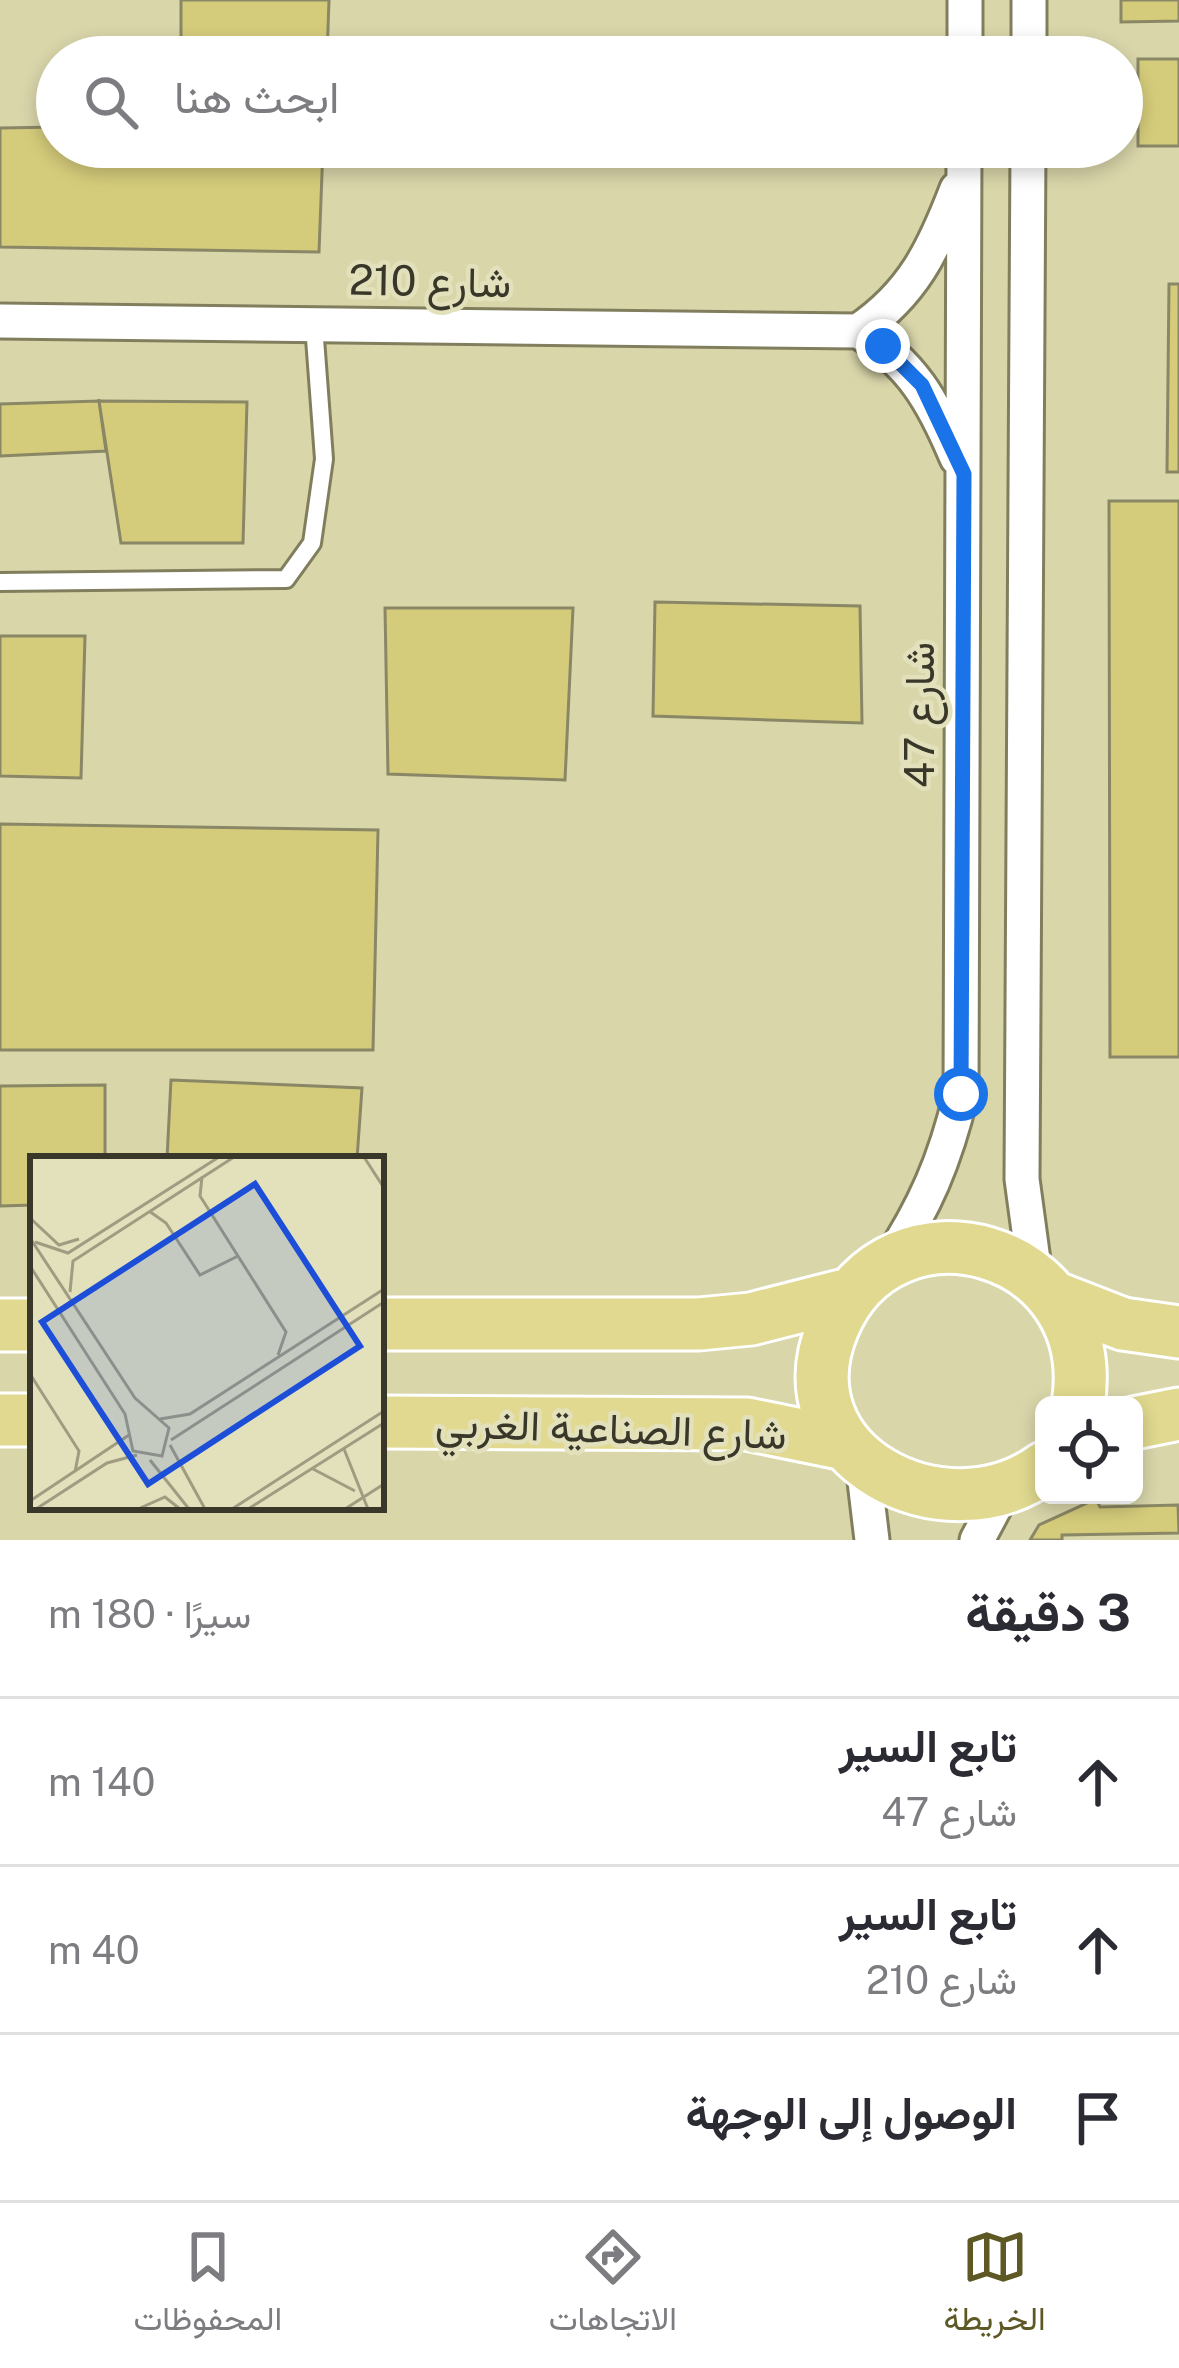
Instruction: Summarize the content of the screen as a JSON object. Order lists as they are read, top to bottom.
{
  "streets": {
    "main road": ["شارع الصناعية الغربي"],
    "street": ["شارع 210", "شارع 47"]
  },
  "page": {
    "search": "ابحث هنا",
    "heading": ["3 دقيقة", "سيرًا · 180 m"],
    "list": [
      ["تابع السير", "شارع 47", "140 m"],
      ["تابع السير", "شارع 210", "40 m"],
      "الوصول إلى الوجهة"
    ],
    "nav": ["الخريطة", "الاتجاهات", "المحفوظات"]
  }
}
